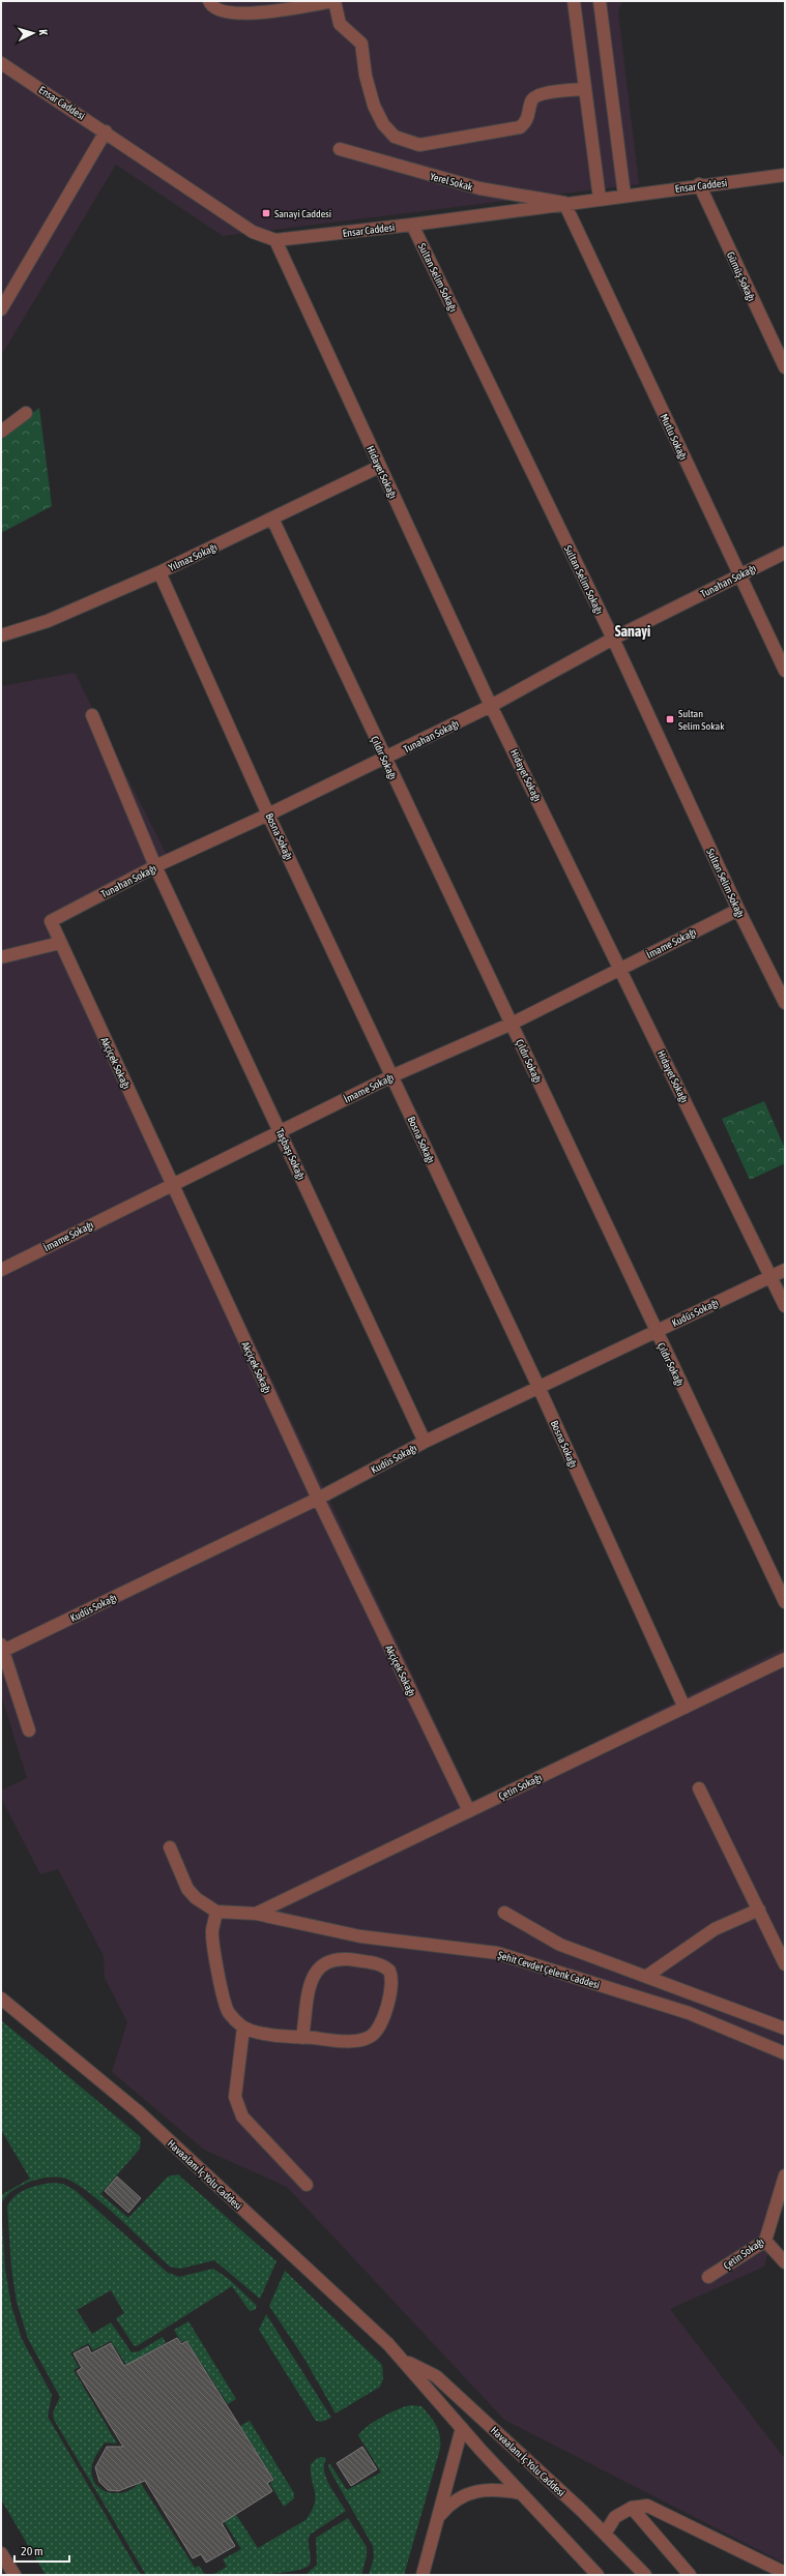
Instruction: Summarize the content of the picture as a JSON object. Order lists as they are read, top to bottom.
{
  "streets": {
    "street": [
      "Ensar Caddesi",
      "Yerel Sokak",
      "Gümüş Sokağı",
      "Sultan Selim Sokağı",
      "Mutlu Sokağı",
      "Hidayet Sokağı",
      "Yılmaz Sokağı",
      "Tunahan Sokağı",
      "Çıldır Sokağı",
      "Bosna Sokağı",
      "İmame Sokağı",
      "Akçiçek Sokağı",
      "Taşbaşı Sokağı",
      "Kudüs Sokağı",
      "Çetin Sokağı",
      "Şehit Cevdet Çelenk Caddesi",
      "Havaalanı İç Yolu Caddesi"
    ]
  },
  "crossings": [
    ["Ensar Caddesi", "Yerel Sokak"],
    ["Ensar Caddesi", "Gümüş Sokağı"],
    ["Ensar Caddesi", "Sultan Selim Sokağı"],
    ["Ensar Caddesi", "Mutlu Sokağı"],
    ["Ensar Caddesi", "Hidayet Sokağı"],
    ["Yerel Sokak", "Mutlu Sokağı"],
    ["Sultan Selim Sokağı", "Tunahan Sokağı"],
    ["Sultan Selim Sokağı", "İmame Sokağı"],
    ["Mutlu Sokağı", "Tunahan Sokağı"],
    ["Hidayet Sokağı", "Yılmaz Sokağı"],
    ["Hidayet Sokağı", "Tunahan Sokağı"],
    ["Hidayet Sokağı", "İmame Sokağı"],
    ["Hidayet Sokağı", "Kudüs Sokağı"],
    ["Yılmaz Sokağı", "Çıldır Sokağı"],
    ["Yılmaz Sokağı", "Bosna Sokağı"],
    ["Tunahan Sokağı", "Çıldır Sokağı"],
    ["Tunahan Sokağı", "Bosna Sokağı"],
    ["Tunahan Sokağı", "Akçiçek Sokağı"],
    ["Tunahan Sokağı", "Taşbaşı Sokağı"],
    ["Çıldır Sokağı", "İmame Sokağı"],
    ["Çıldır Sokağı", "Kudüs Sokağı"],
    ["Bosna Sokağı", "İmame Sokağı"],
    ["Bosna Sokağı", "Kudüs Sokağı"],
    ["Bosna Sokağı", "Çetin Sokağı"],
    ["İmame Sokağı", "Akçiçek Sokağı"],
    ["İmame Sokağı", "Taşbaşı Sokağı"],
    ["Akçiçek Sokağı", "Kudüs Sokağı"],
    ["Akçiçek Sokağı", "Çetin Sokağı"],
    ["Taşbaşı Sokağı", "Kudüs Sokağı"],
    ["Çetin Sokağı", "Şehit Cevdet Çelenk Caddesi"]
  ],
  "districts": ["Sanayi"],
  "places": {
    "transit": ["Sanayi Caddesi", "Sultan Selim Sokak"]
  },
  "scale_bar": "20 m",
  "north": "right"
}
